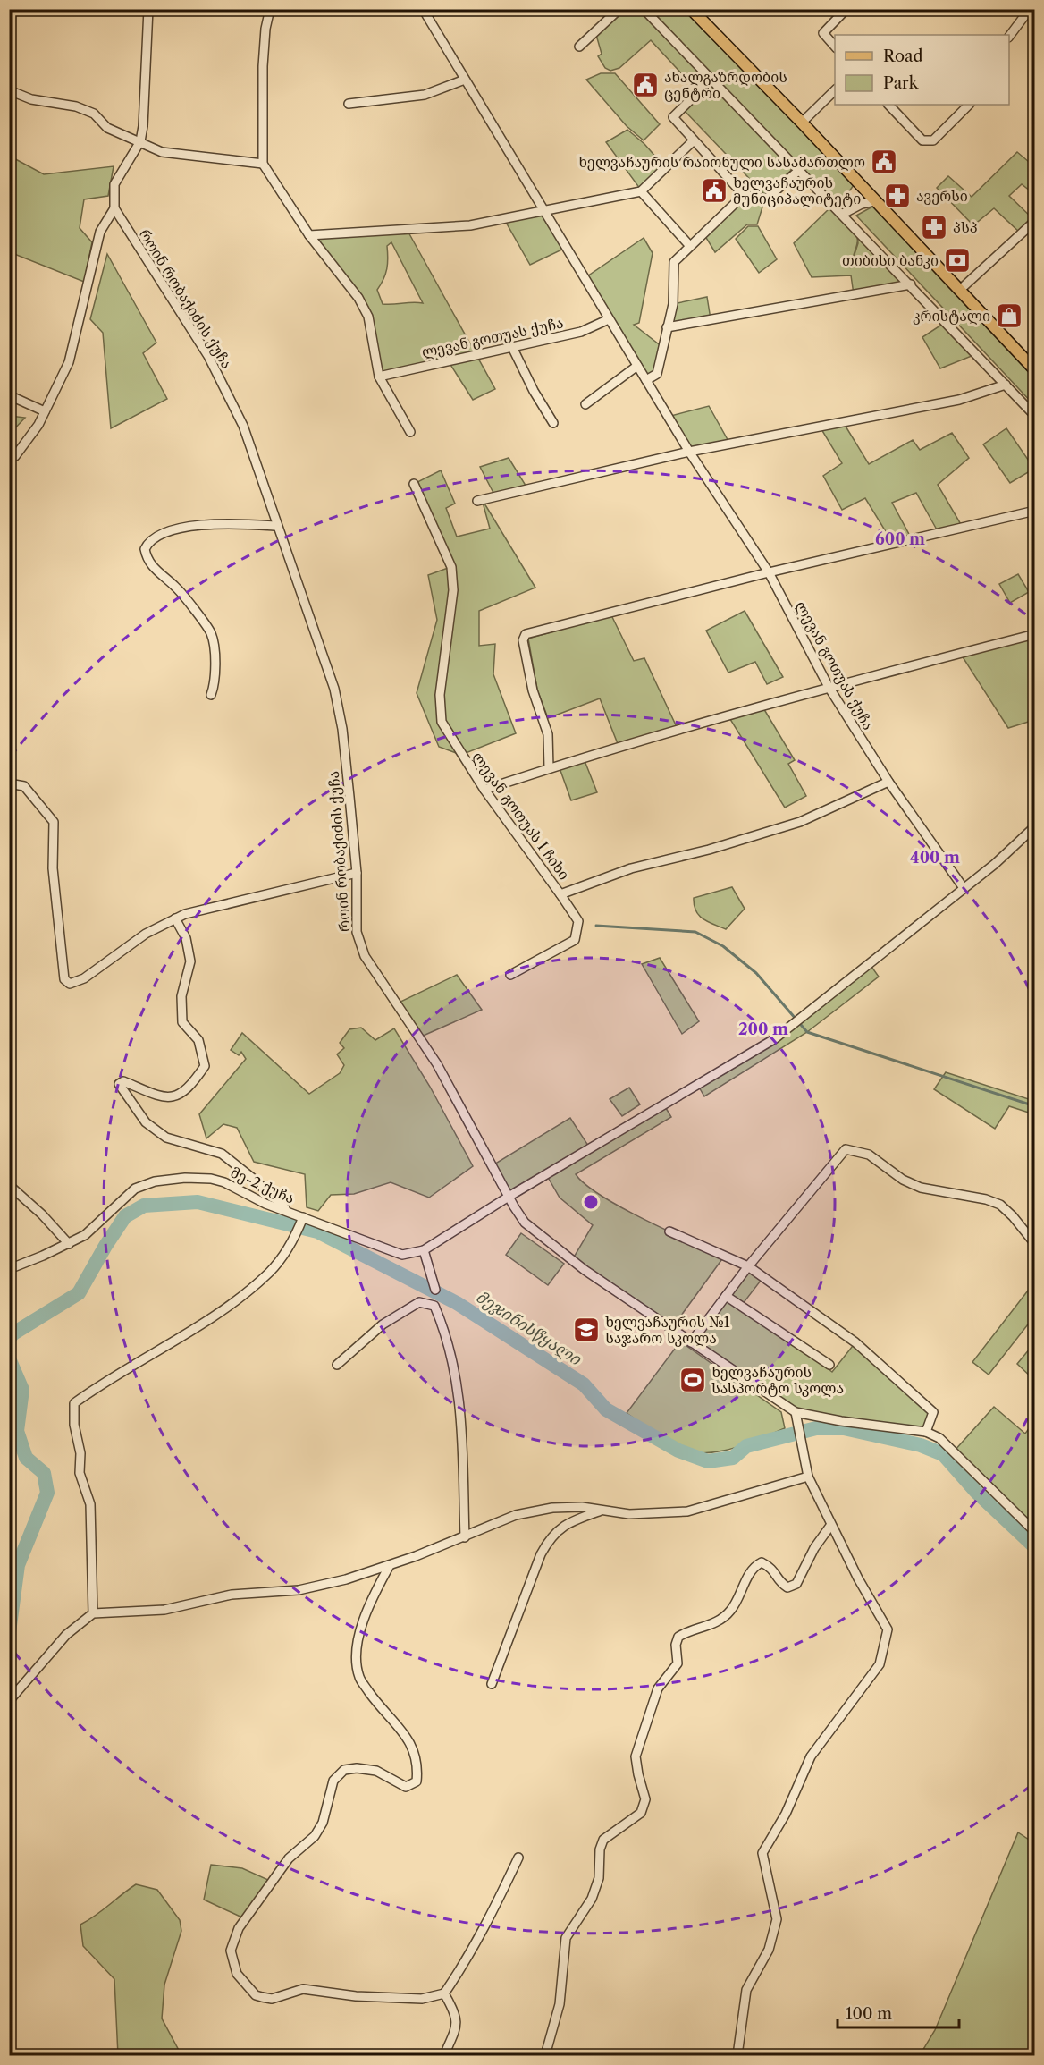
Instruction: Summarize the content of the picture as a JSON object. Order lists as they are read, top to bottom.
{
  "streets": {
    "street": [
      "როინ რობაქიძის ქუჩა",
      "ლევან გოთუას ქუჩა",
      "ლევან გოთუას I ჩიხი",
      "მე-2 ქუჩა"
    ]
  },
  "crossings": [
    ["როინ რობაქიძის ქუჩა", "მე-2 ქუჩა"],
    ["ლევან გოთუას ქუჩა", "ლევან გოთუას I ჩიხი"],
    ["ლევან გოთუას ქუჩა", "მე-2 ქუჩა"]
  ],
  "water": ["მეჯინისწყალი"],
  "places": {
    "public building": ["ახალგაზრდობის ცენტრი", "ხელვაჩაურის რაიონული სასამართლო", "ხელვაჩაურის მუნიციპალიტეტი"],
    "pharmacy": ["ავერსი", "პსპ"],
    "bank": ["თიბისი ბანკი"],
    "shop": ["კრისტალი"],
    "school or university": ["ხელვაჩაურის №1 საჯარო სკოლა"],
    "sports": ["ხელვაჩაურის სასპორტო სკოლა"]
  },
  "legend": ["Road", "Park"],
  "scale_bar": "100 m",
  "rings": ["600 m", "400 m", "200 m"]
}
